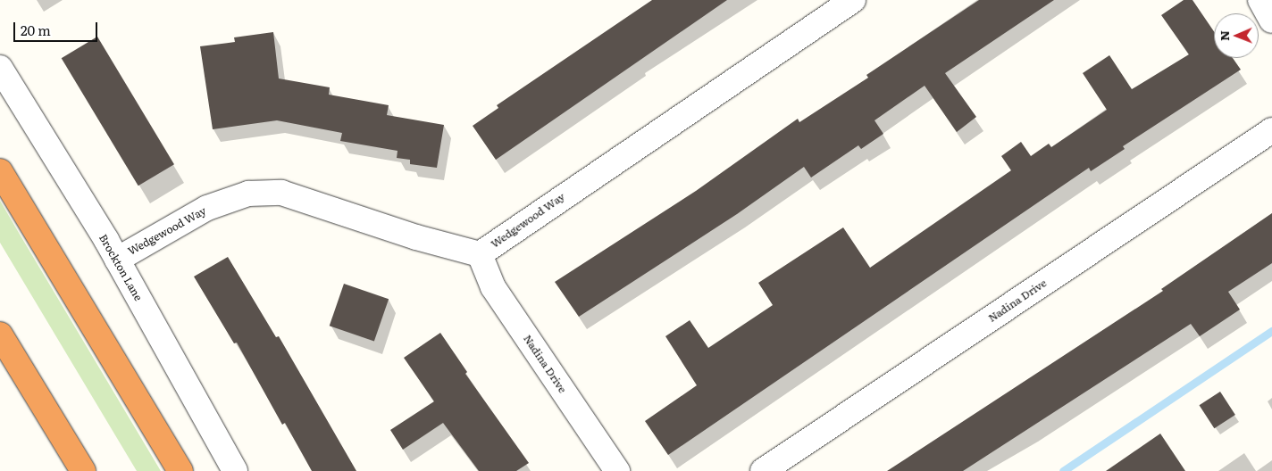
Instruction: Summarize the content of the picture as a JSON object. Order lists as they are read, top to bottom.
{
  "streets": {
    "street": ["Wedgewood Way", "Brockton Lane", "Nadina Drive"]
  },
  "crossings": [
    ["Wedgewood Way", "Brockton Lane"],
    ["Wedgewood Way", "Nadina Drive"]
  ],
  "scale_bar": "20 m",
  "north": "left"
}
